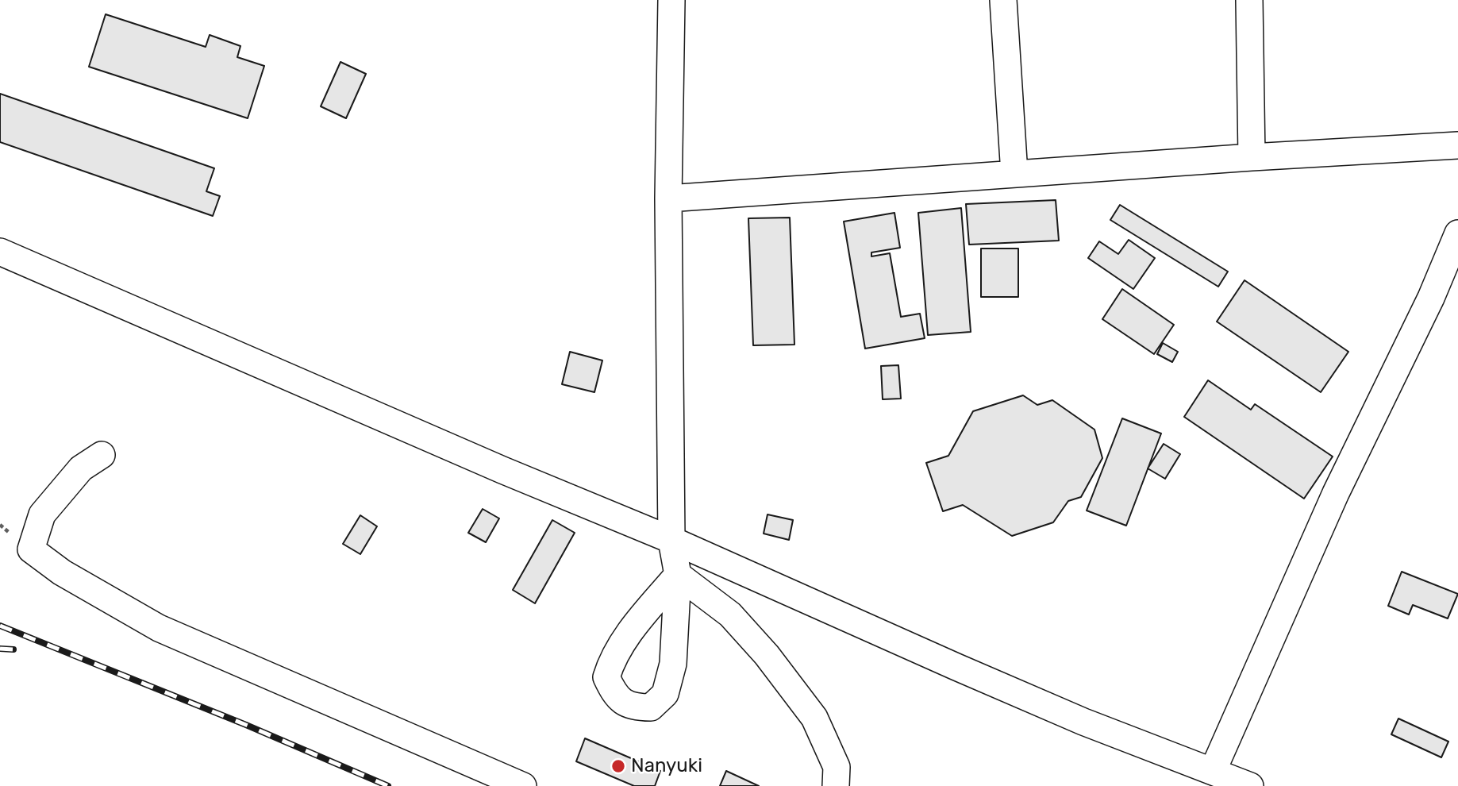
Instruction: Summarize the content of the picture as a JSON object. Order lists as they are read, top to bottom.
{
  "places": ["Nanyuki"]
}
